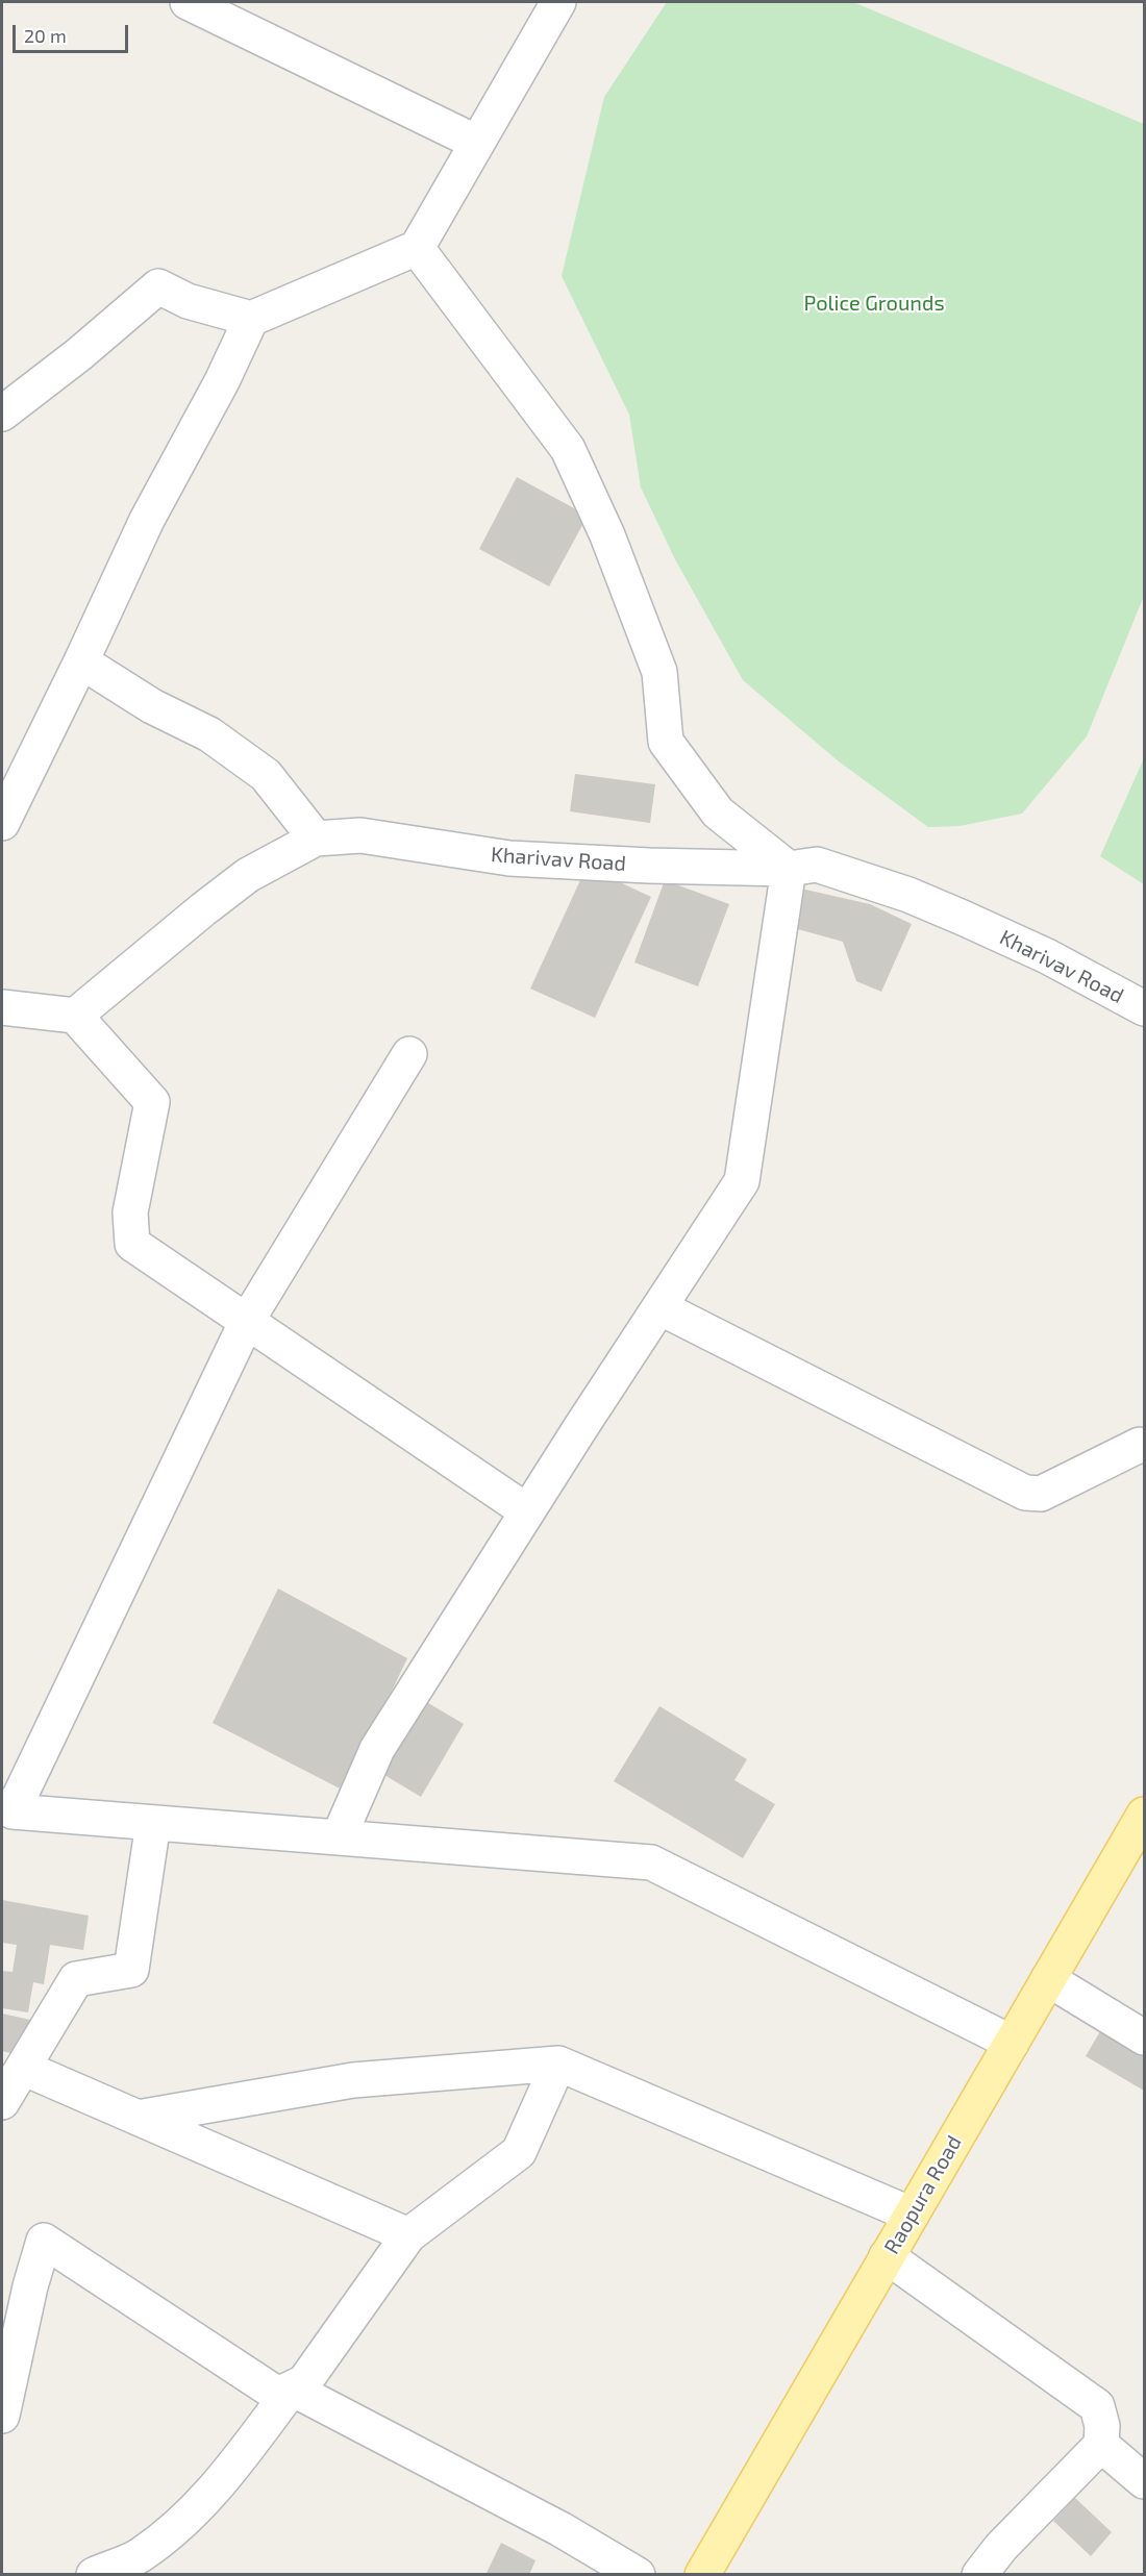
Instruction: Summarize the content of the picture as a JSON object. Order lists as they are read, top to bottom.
{
  "streets": {
    "main road": ["Raopura Road"],
    "street": ["Kharivav Road"]
  },
  "parks": ["Police Grounds"],
  "scale_bar": "20 m"
}
